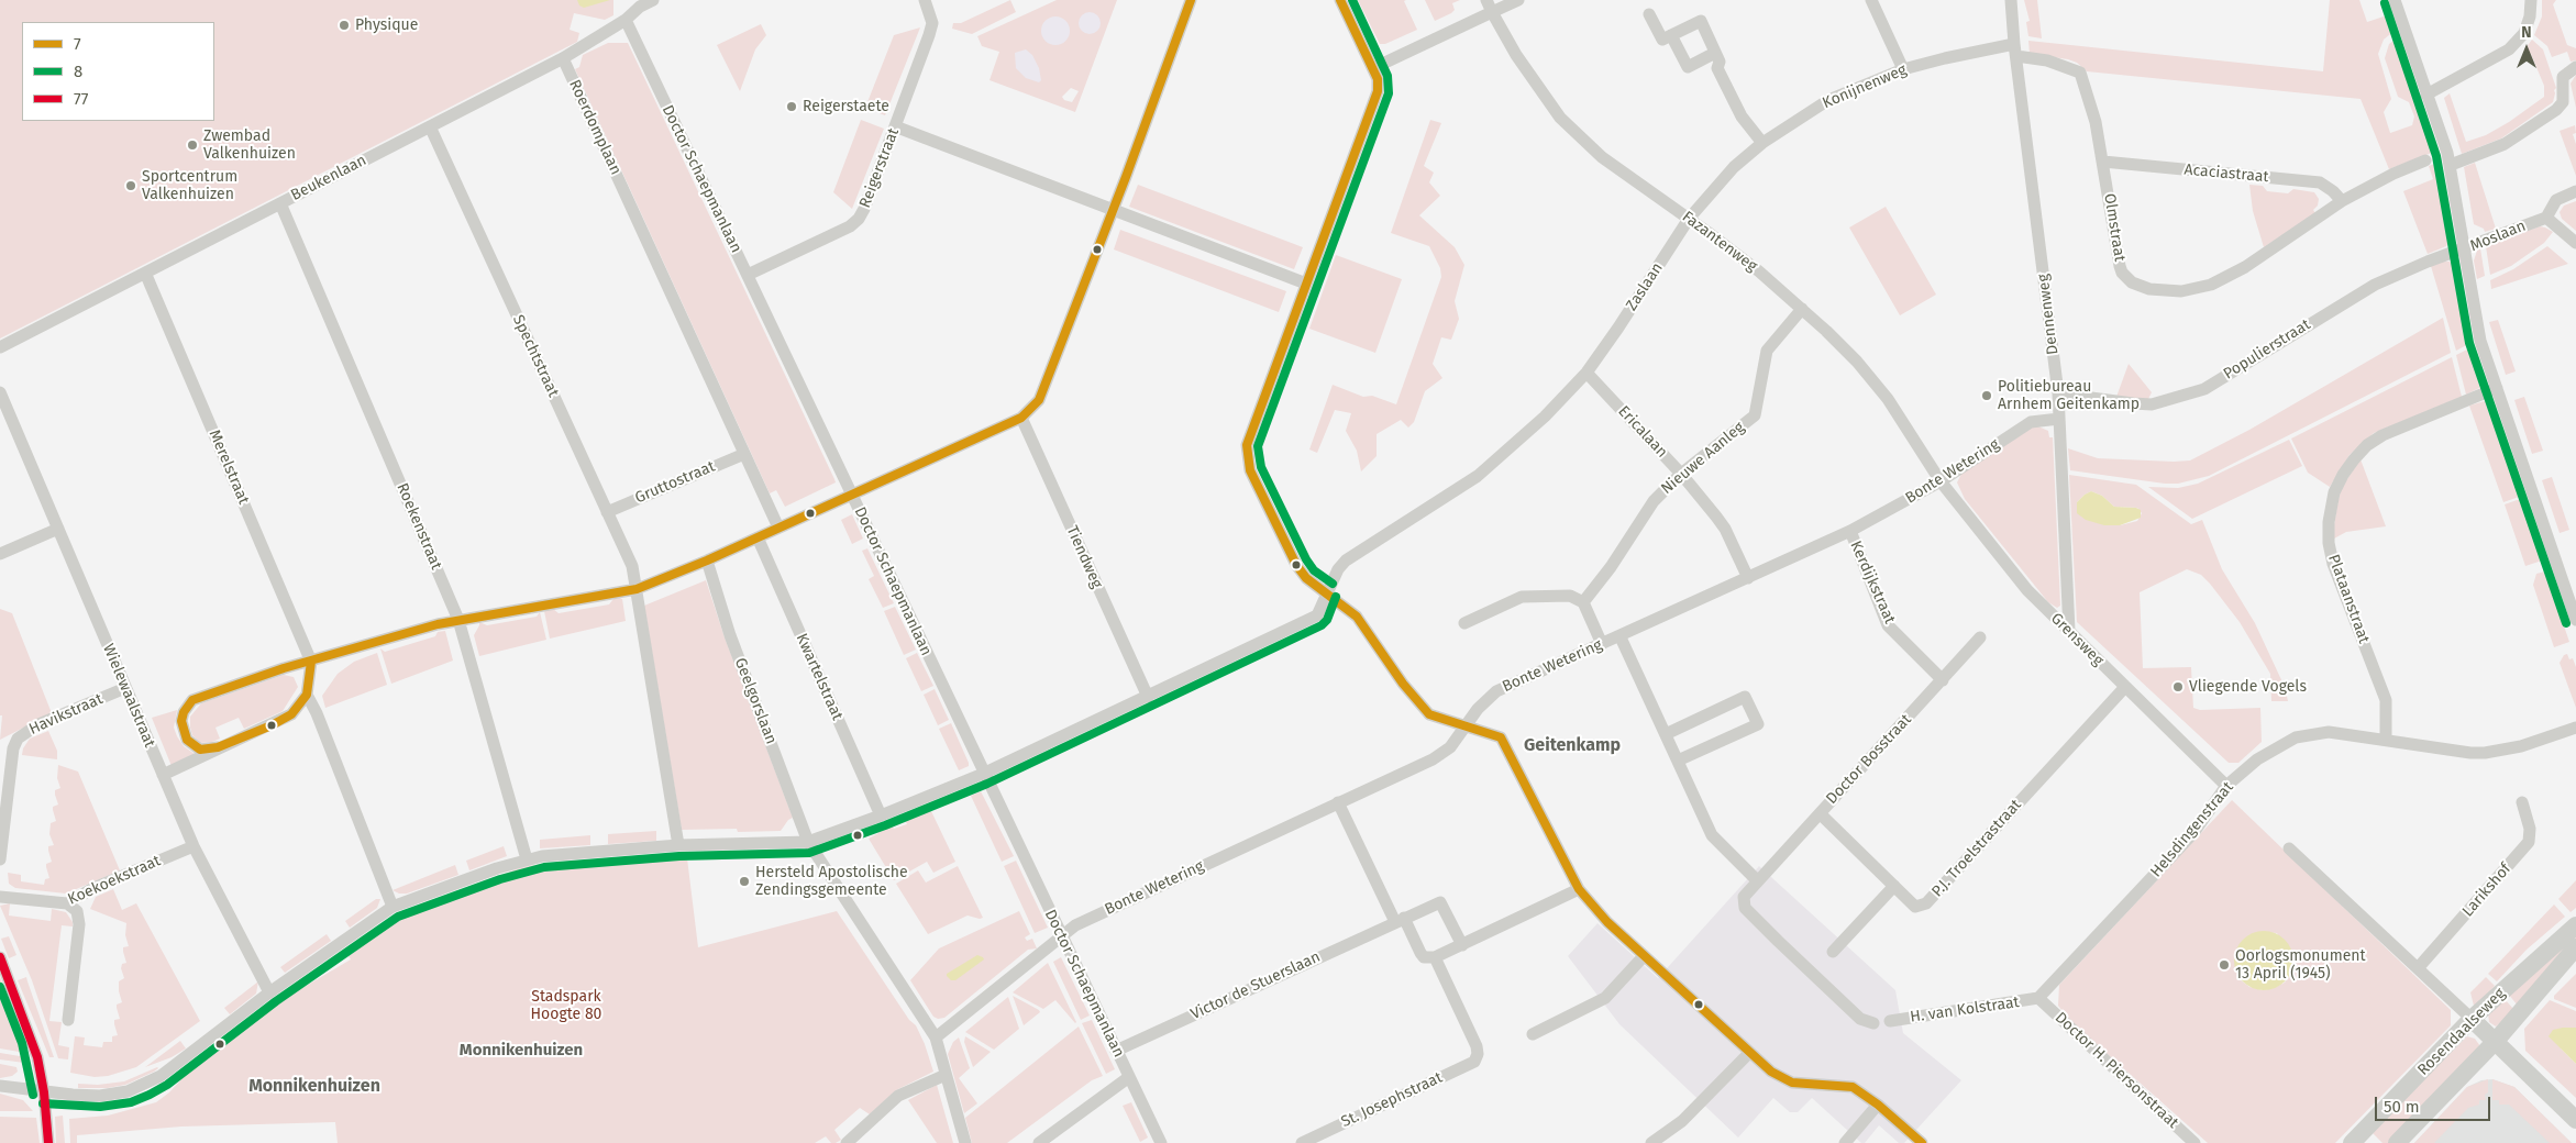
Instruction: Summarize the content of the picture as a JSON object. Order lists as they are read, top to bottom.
{
  "streets": {
    "street": [
      "Konijnenweg",
      "Roerdomplaan",
      "Reigerstraat",
      "Acaciastraat",
      "Beukenlaan",
      "Doctor Schaepmanlaan",
      "Olmstraat",
      "Moslaan",
      "Fazantenweg",
      "Zaslaan",
      "Dennenweg",
      "Populierstraat",
      "Spechtstraat",
      "Ericalaan",
      "Nieuwe Aanleg",
      "Merelstraat",
      "Bonte Wetering",
      "Gruttostraat",
      "Roekenstraat",
      "Tiendweg",
      "Kerdijkstraat",
      "Plataanstraat",
      "Grensweg",
      "Kwartelstraat",
      "Wielewaalstraat",
      "Geelgorslaan",
      "Havikstraat",
      "Doctor Bosstraat",
      "Helsdingenstraat",
      "P.J. Troelstrastraat",
      "Koekoekstraat",
      "Larikshof",
      "Victor de Stuerslaan",
      "H. van Kolstraat",
      "Rosendaalseweg",
      "Doctor H. Piersonstraat",
      "St. Josephstraat"
    ]
  },
  "crossings": [
    ["Konijnenweg", "Olmstraat"],
    ["Konijnenweg", "Fazantenweg"],
    ["Konijnenweg", "Zaslaan"],
    ["Konijnenweg", "Dennenweg"],
    ["Roerdomplaan", "Beukenlaan"],
    ["Roerdomplaan", "Gruttostraat"],
    ["Reigerstraat", "Doctor Schaepmanlaan"],
    ["Acaciastraat", "Olmstraat"],
    ["Beukenlaan", "Doctor Schaepmanlaan"],
    ["Beukenlaan", "Spechtstraat"],
    ["Beukenlaan", "Merelstraat"],
    ["Beukenlaan", "Roekenstraat"],
    ["Doctor Schaepmanlaan", "Zaslaan"],
    ["Doctor Schaepmanlaan", "Bonte Wetering"],
    ["Doctor Schaepmanlaan", "Victor de Stuerslaan"],
    ["Olmstraat", "Dennenweg"],
    ["Moslaan", "Populierstraat"],
    ["Moslaan", "Plataanstraat"],
    ["Fazantenweg", "Zaslaan"],
    ["Fazantenweg", "Nieuwe Aanleg"],
    ["Fazantenweg", "Bonte Wetering"],
    ["Fazantenweg", "Grensweg"],
    ["Zaslaan", "Ericalaan"],
    ["Zaslaan", "Roekenstraat"],
    ["Zaslaan", "Tiendweg"],
    ["Zaslaan", "Kwartelstraat"],
    ["Zaslaan", "Wielewaalstraat"],
    ["Zaslaan", "Geelgorslaan"],
    ["Dennenweg", "Populierstraat"],
    ["Dennenweg", "Bonte Wetering"],
    ["Dennenweg", "Grensweg"],
    ["Spechtstraat", "Gruttostraat"],
    ["Ericalaan", "Nieuwe Aanleg"],
    ["Ericalaan", "Bonte Wetering"],
    ["Bonte Wetering", "Kerdijkstraat"],
    ["Bonte Wetering", "Grensweg"],
    ["Bonte Wetering", "Geelgorslaan"],
    ["Kerdijkstraat", "Doctor Bosstraat"],
    ["Plataanstraat", "Helsdingenstraat"],
    ["Grensweg", "Helsdingenstraat"],
    ["Grensweg", "P.J. Troelstrastraat"],
    ["Wielewaalstraat", "Havikstraat"],
    ["Wielewaalstraat", "Koekoekstraat"],
    ["Doctor Bosstraat", "P.J. Troelstrastraat"],
    ["Helsdingenstraat", "H. van Kolstraat"],
    ["Helsdingenstraat", "Doctor H. Piersonstraat"],
    ["H. van Kolstraat", "Doctor H. Piersonstraat"]
  ],
  "districts": ["Geitenkamp", "Monnikenhuizen", "Monnikenhuizen"],
  "parks": ["Stadspark Hoogte 80"],
  "places": [
    "Physique",
    "Reigerstaete",
    "Zwembad Valkenhuizen",
    "Sportcentrum Valkenhuizen",
    "Politiebureau Arnhem Geitenkamp",
    "Vliegende Vogels",
    "Hersteld Apostolische Zendingsgemeente",
    "Oorlogsmonument 13 April (1945)"
  ],
  "lines": ["transit line 7", "transit line 8", "transit line 77"],
  "legend": ["7", "8", "77"],
  "scale_bar": "50 m",
  "north": "top"
}
